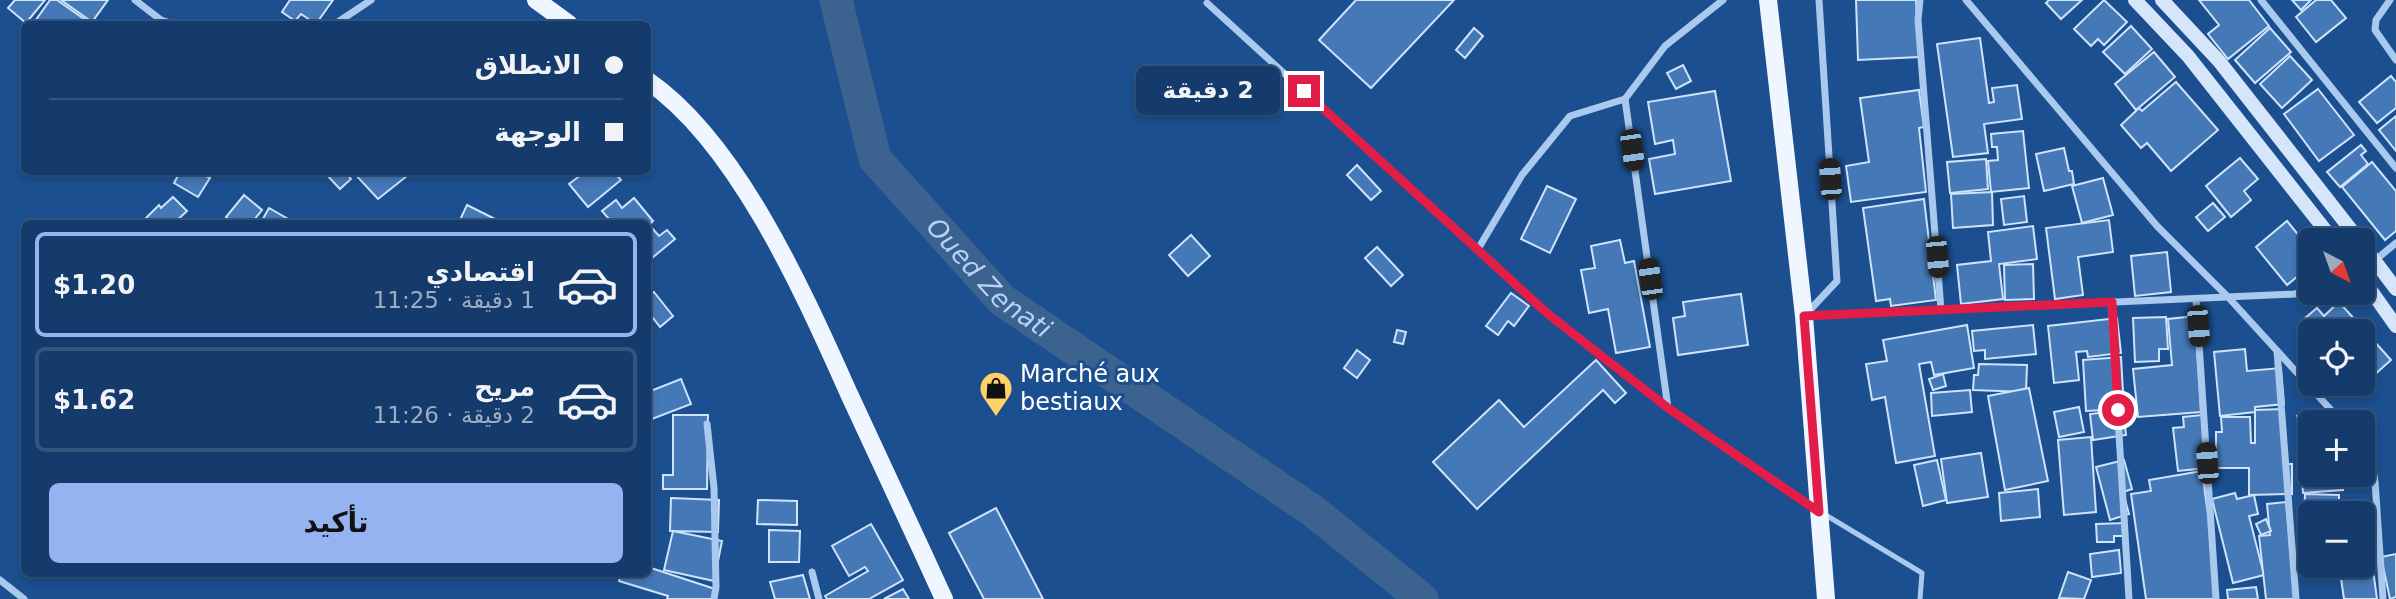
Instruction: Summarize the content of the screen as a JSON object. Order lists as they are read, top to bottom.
{
  "water": ["Oued Zenati"],
  "places": {
    "shop": ["Marché aux bestiaux"]
  },
  "north": "bottom right",
  "page": {
    "banner": ["الانطلاق", "الوجهة"],
    "bubble": "2 دقيقة",
    "map_buttons": ["+", "−"],
    "list": [
      {
        "name": "اقتصادي",
        "note": "1 دقيقة · 11:25",
        "value": "$1.20"
      },
      {
        "name": "مريح",
        "note": "2 دقيقة · 11:26",
        "value": "$1.62"
      }
    ],
    "buttons": "تأكيد"
  }
}
